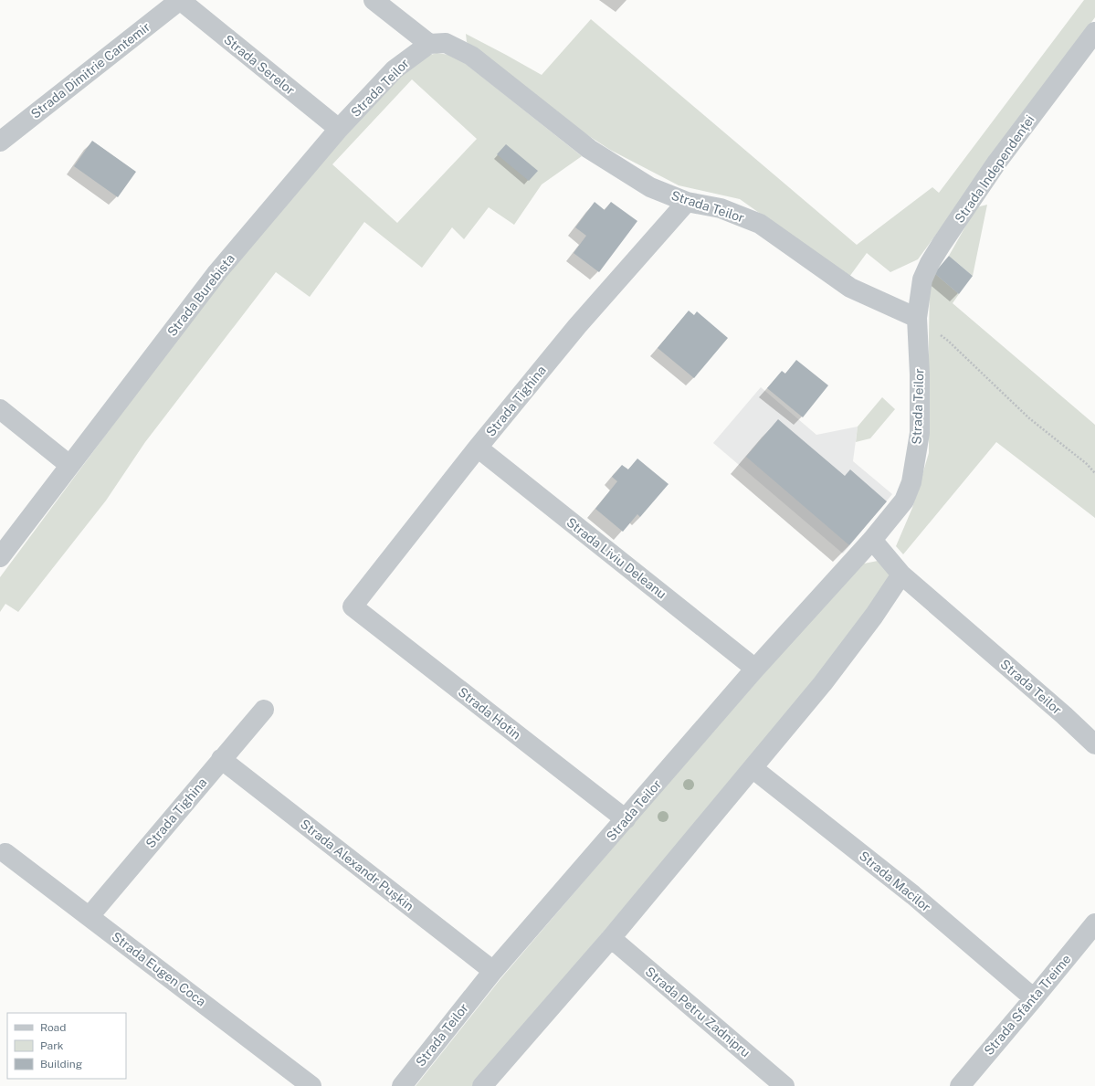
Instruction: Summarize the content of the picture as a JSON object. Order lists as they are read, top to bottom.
{
  "streets": {
    "street": [
      "Strada Serelor",
      "Strada Dimitrie Cantemir",
      "Strada Teilor",
      "Strada Independenței",
      "Strada Burebista",
      "Strada Tighina",
      "Strada Liviu Deleanu",
      "Strada Hotin",
      "Strada Alexandr Pușkin",
      "Strada Macilor",
      "Strada Eugen Coca",
      "Strada Sfânta Treime",
      "Strada Petru Zadnipru"
    ]
  },
  "crossings": [
    ["Strada Serelor", "Strada Dimitrie Cantemir"],
    ["Strada Serelor", "Strada Teilor"],
    ["Strada Serelor", "Strada Burebista"],
    ["Strada Teilor", "Strada Independenței"],
    ["Strada Teilor", "Strada Burebista"],
    ["Strada Teilor", "Strada Tighina"],
    ["Strada Teilor", "Strada Liviu Deleanu"],
    ["Strada Teilor", "Strada Hotin"],
    ["Strada Teilor", "Strada Alexandr Pușkin"],
    ["Strada Tighina", "Strada Liviu Deleanu"],
    ["Strada Tighina", "Strada Hotin"],
    ["Strada Tighina", "Strada Alexandr Pușkin"],
    ["Strada Tighina", "Strada Eugen Coca"],
    ["Strada Macilor", "Strada Sfânta Treime"]
  ],
  "legend": ["Road", "Park", "Building"]
}
